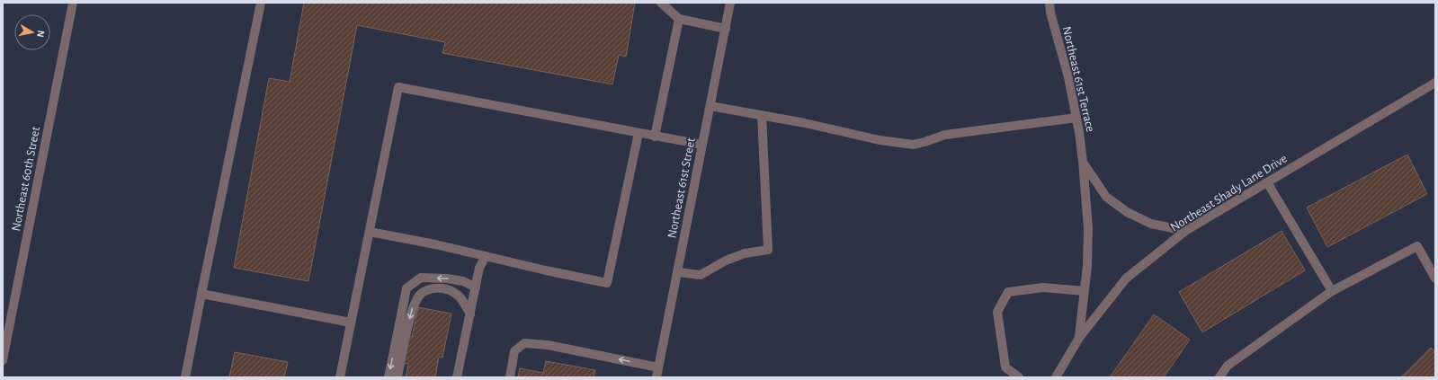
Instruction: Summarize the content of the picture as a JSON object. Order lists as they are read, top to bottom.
{
  "streets": {
    "street": [
      "Northeast 61st Terrace",
      "Northeast 60th Street",
      "Northeast 61st Street",
      "Northeast Shady Lane Drive"
    ]
  },
  "crossings": [
    ["Northeast 61st Terrace", "Northeast Shady Lane Drive"]
  ],
  "north": "right"
}
